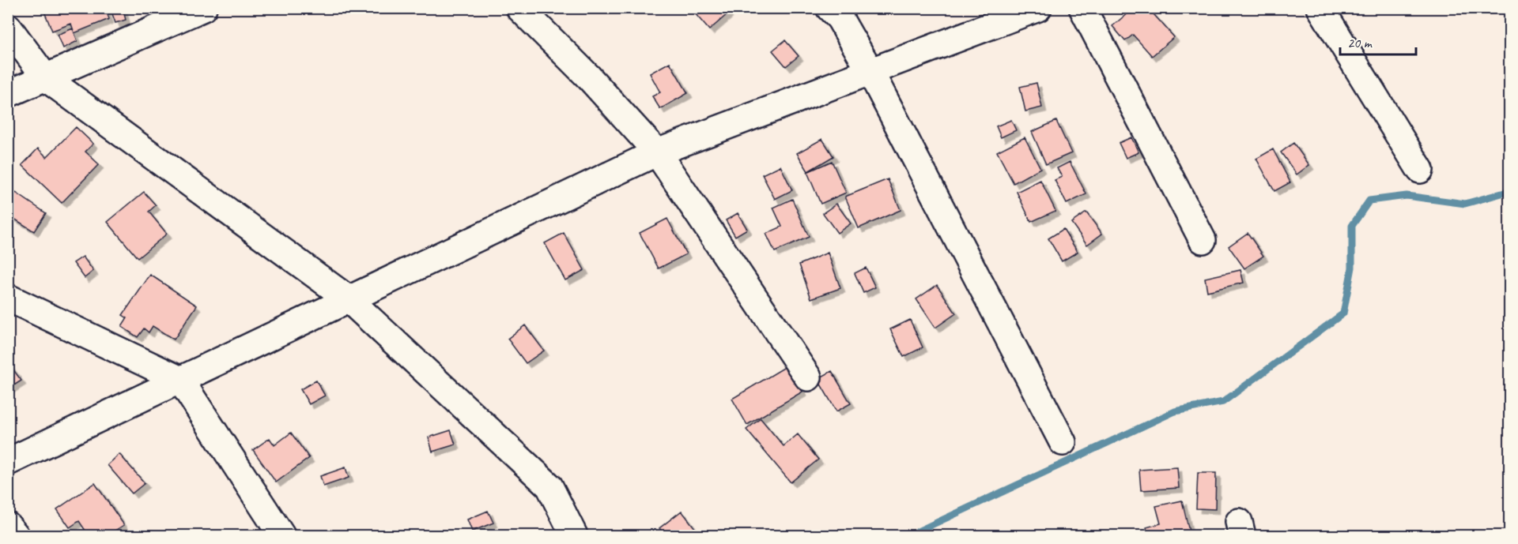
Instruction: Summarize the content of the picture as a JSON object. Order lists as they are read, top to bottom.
{
  "scale_bar": "20 m"
}
